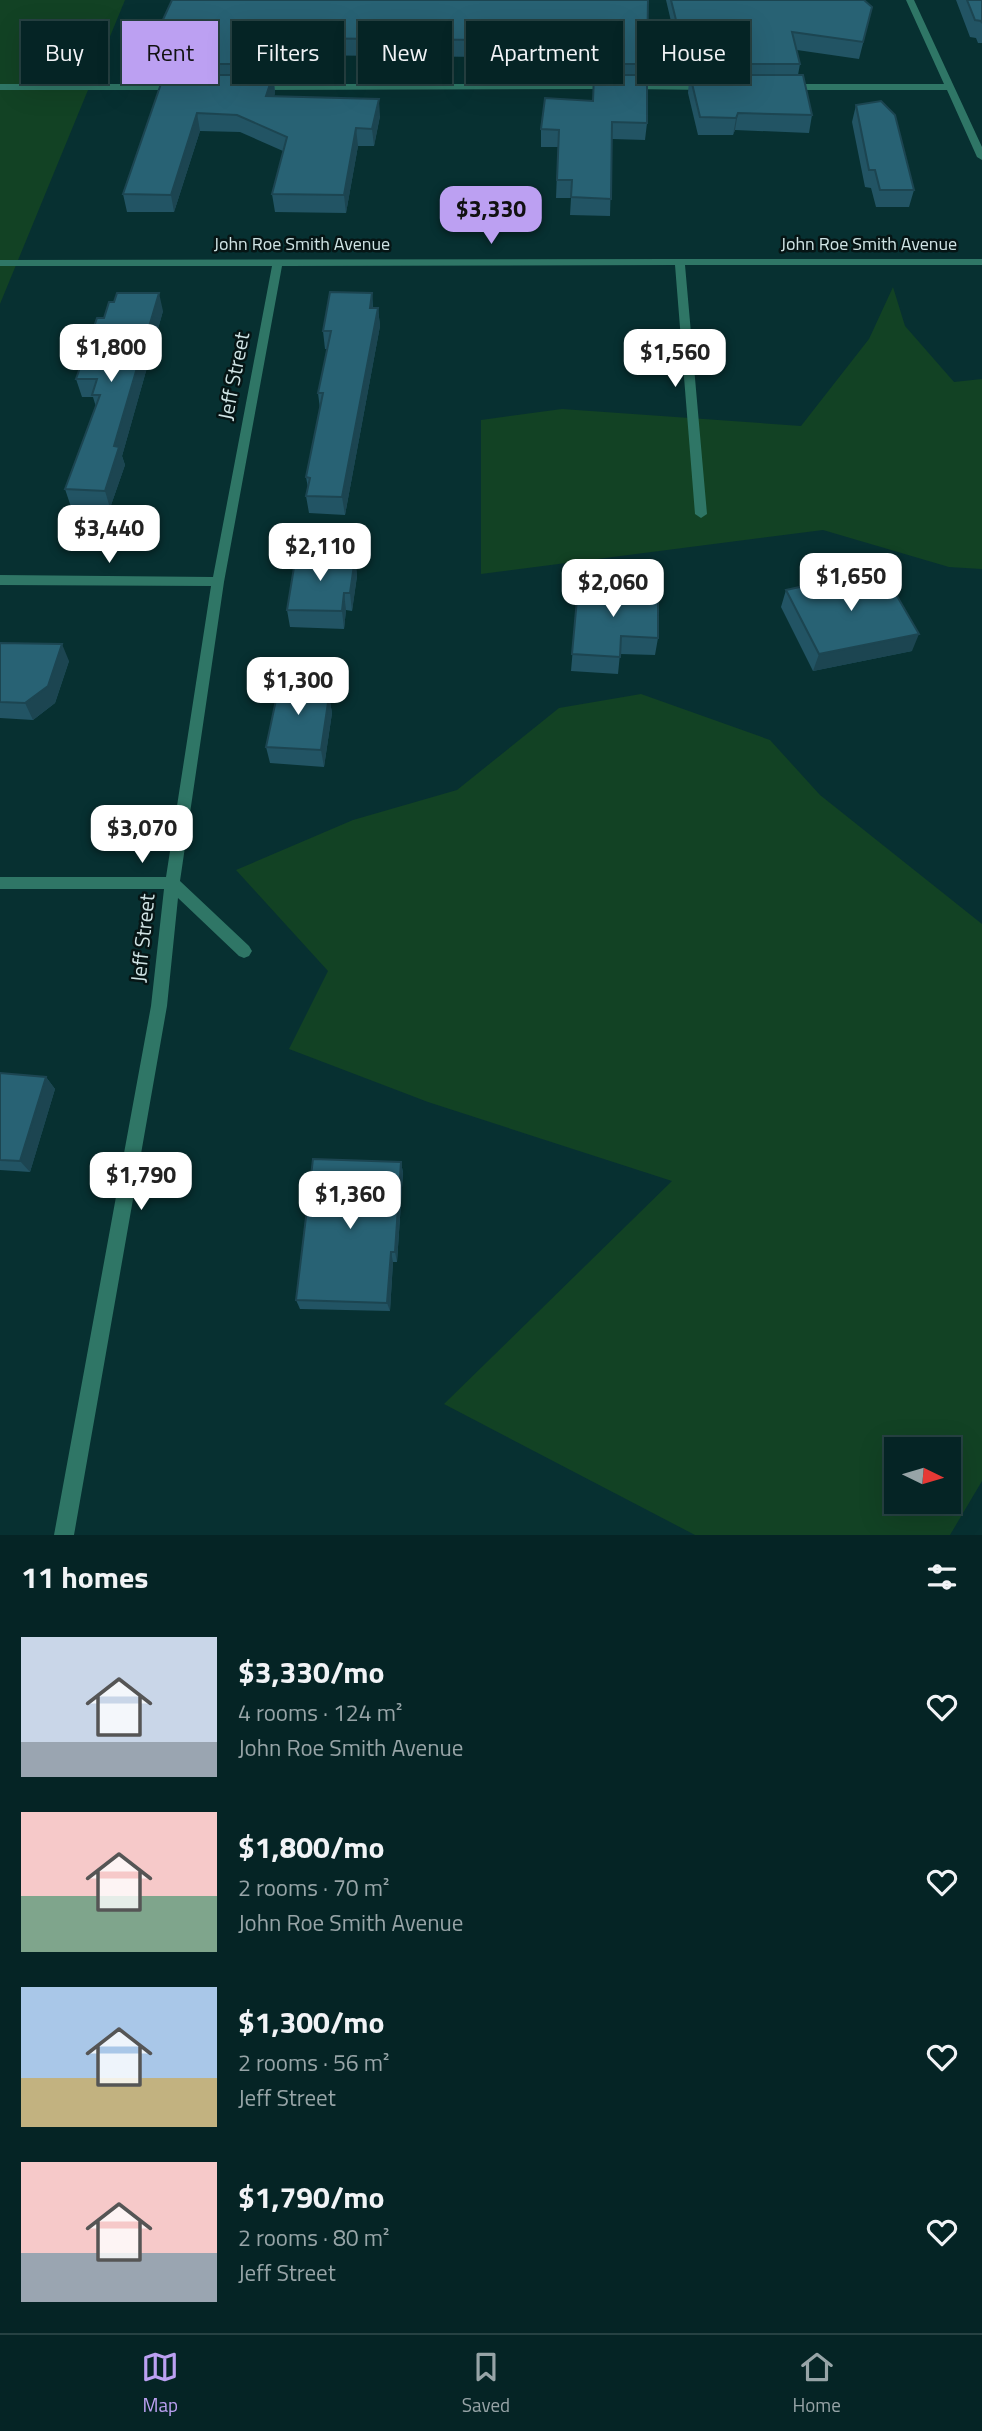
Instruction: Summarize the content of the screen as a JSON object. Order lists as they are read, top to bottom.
{
  "streets": {
    "street": ["John Roe Smith Avenue", "Jeff Street"]
  },
  "crossings": [
    ["John Roe Smith Avenue", "Jeff Street"]
  ],
  "north": "right",
  "page": {
    "chip": [
      "Buy",
      "Rent",
      "Filters",
      "New",
      "Apartment",
      "House"
    ],
    "price": [
      "$3,330",
      "$1,800",
      "$1,560",
      "$3,440",
      "$2,110",
      "$1,650",
      "$2,060",
      "$1,300",
      "$3,070",
      "$1,790",
      "$1,360"
    ],
    "heading": "11 homes",
    "list": [
      {
        "name": "$3,330/mo",
        "note": "4 rooms · 124 m² · John Roe Smith Avenue"
      },
      {
        "name": "$1,800/mo",
        "note": "2 rooms · 70 m² · John Roe Smith Avenue"
      },
      {
        "name": "$1,300/mo",
        "note": "2 rooms · 56 m² · Jeff Street"
      },
      {
        "name": "$1,790/mo",
        "note": "2 rooms · 80 m² · Jeff Street"
      }
    ],
    "tabs": ["Map", "Saved", "Home"]
  }
}
